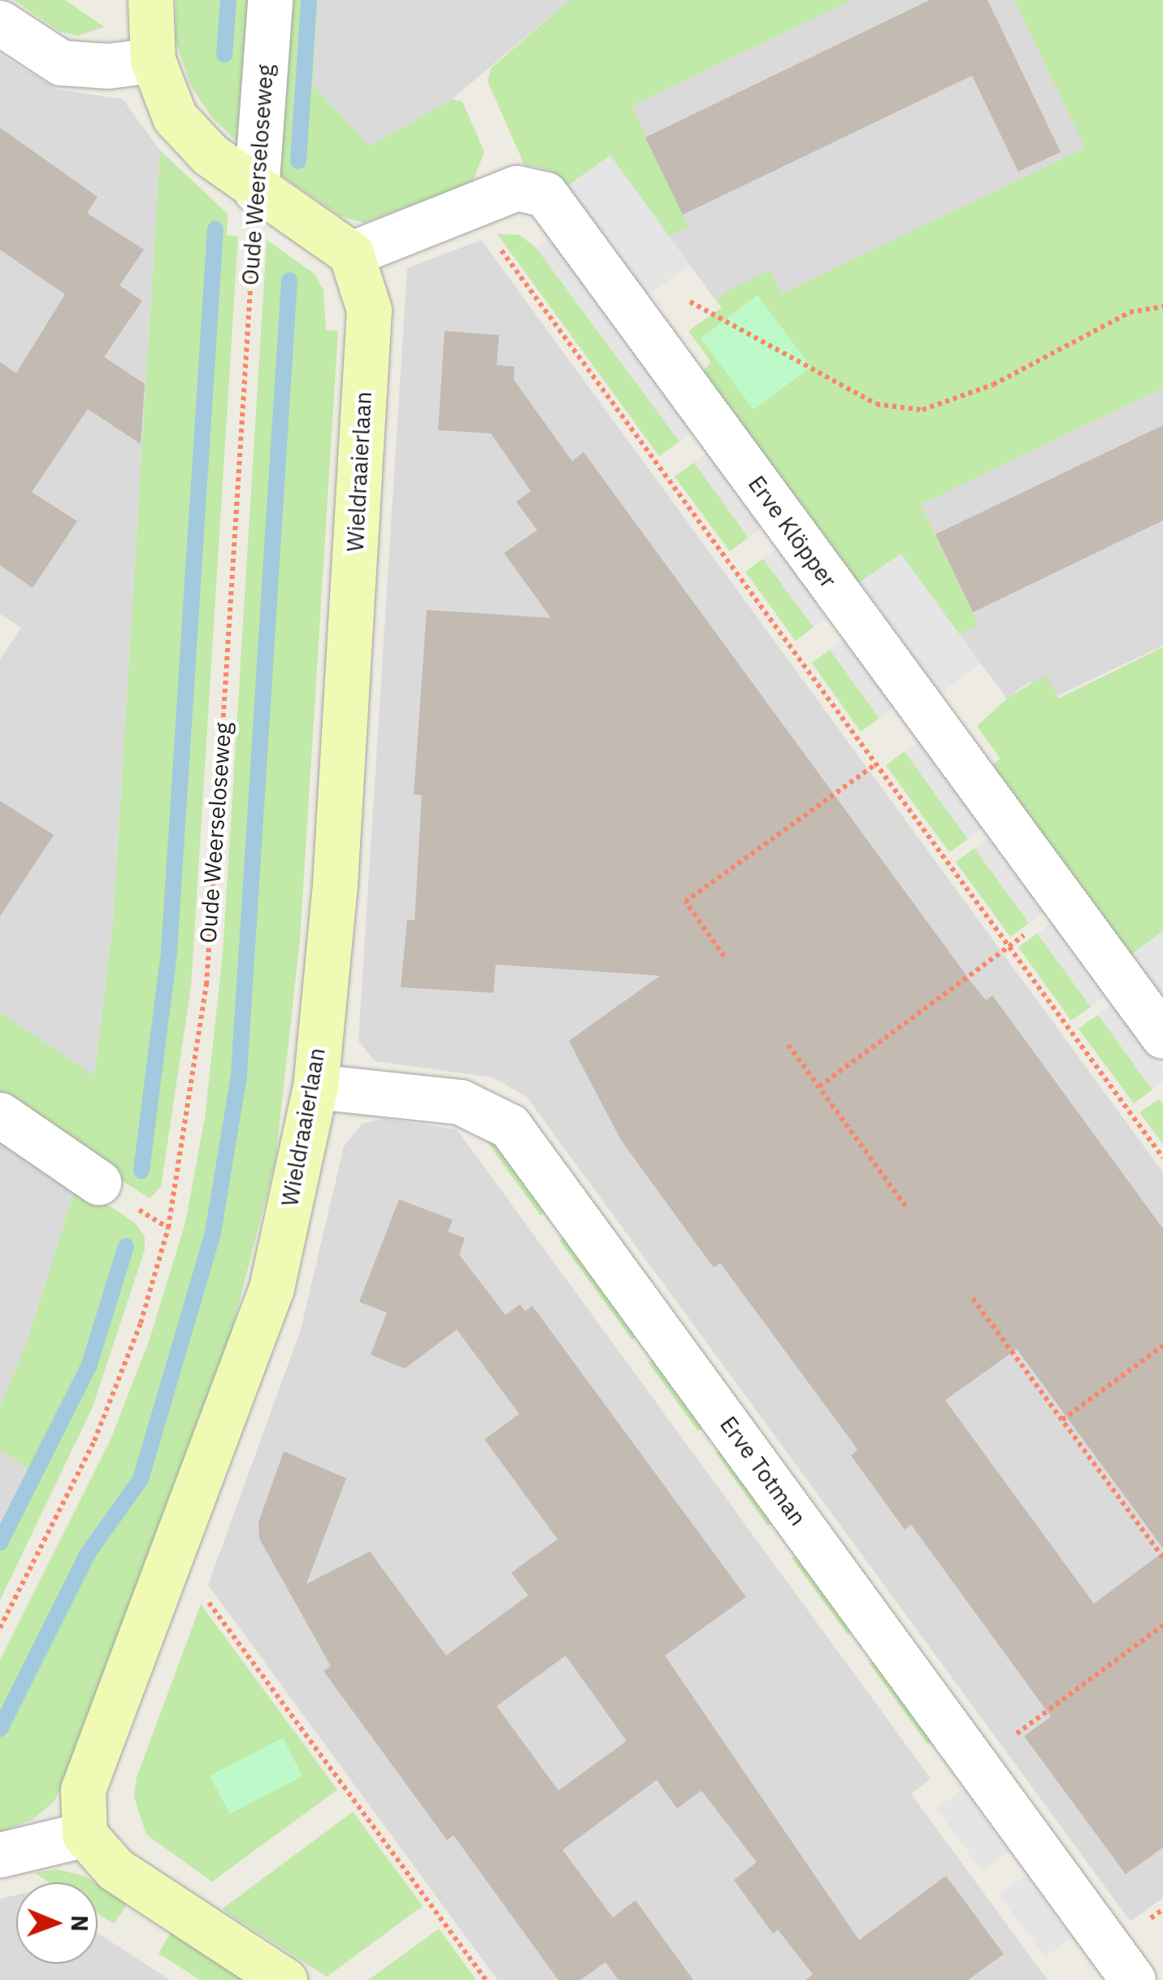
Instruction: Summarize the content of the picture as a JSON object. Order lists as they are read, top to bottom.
{
  "streets": {
    "street": [
      "Oude Weerseloseweg",
      "Wieldraaierlaan",
      "Erve Klöpper",
      "Erve Totman"
    ]
  },
  "crossings": [
    ["Wieldraaierlaan", "Erve Klöpper"],
    ["Wieldraaierlaan", "Erve Totman"]
  ],
  "north": "right"
}
